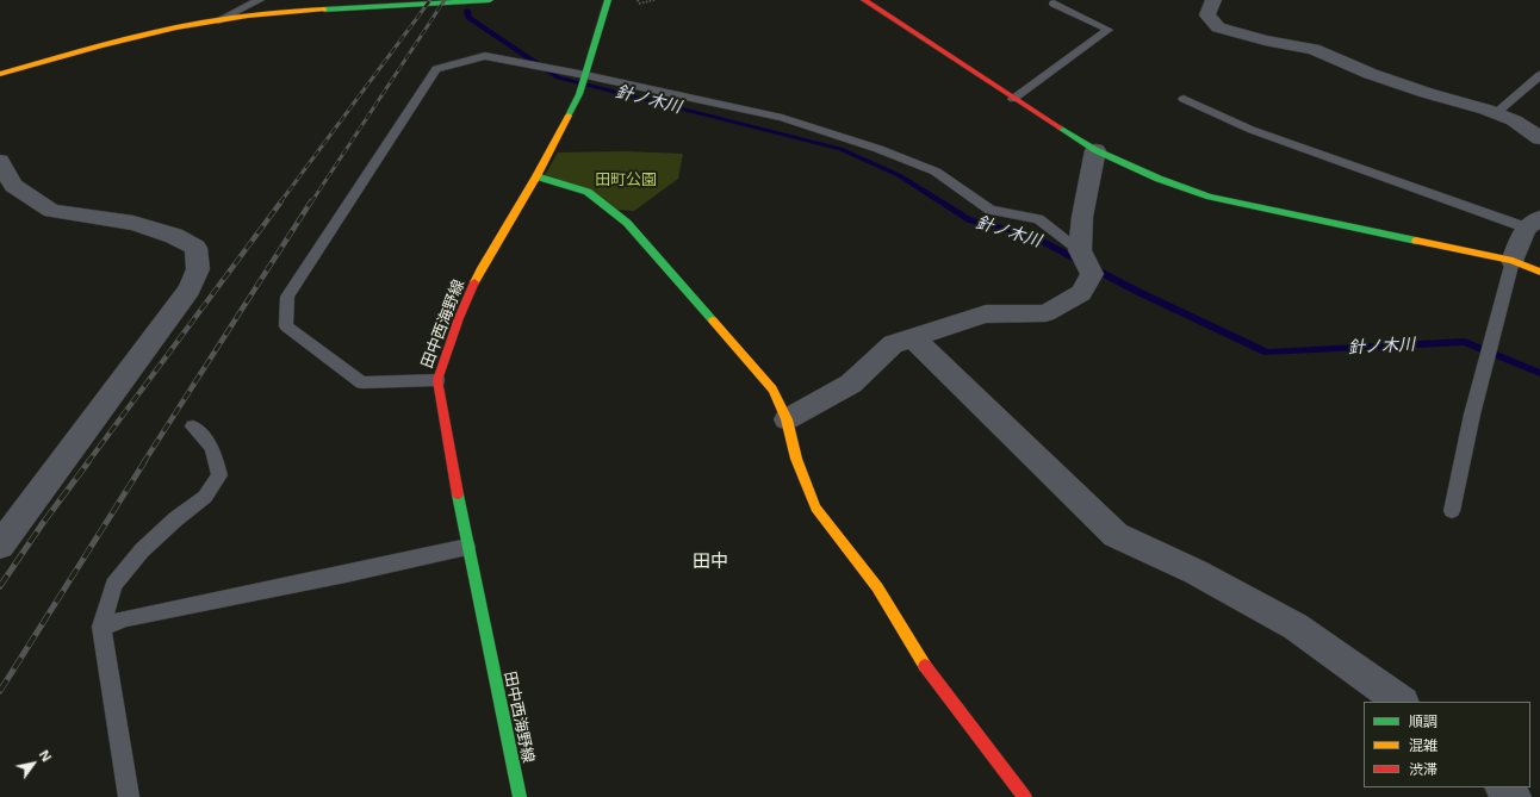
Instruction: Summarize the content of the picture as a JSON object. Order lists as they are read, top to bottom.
{
  "streets": {
    "street": ["田中西海野線"]
  },
  "districts": ["田中"],
  "water": ["針ノ木川"],
  "parks": ["田町公園"],
  "legend": ["順調", "混雑", "渋滞"],
  "north": "top right"
}
